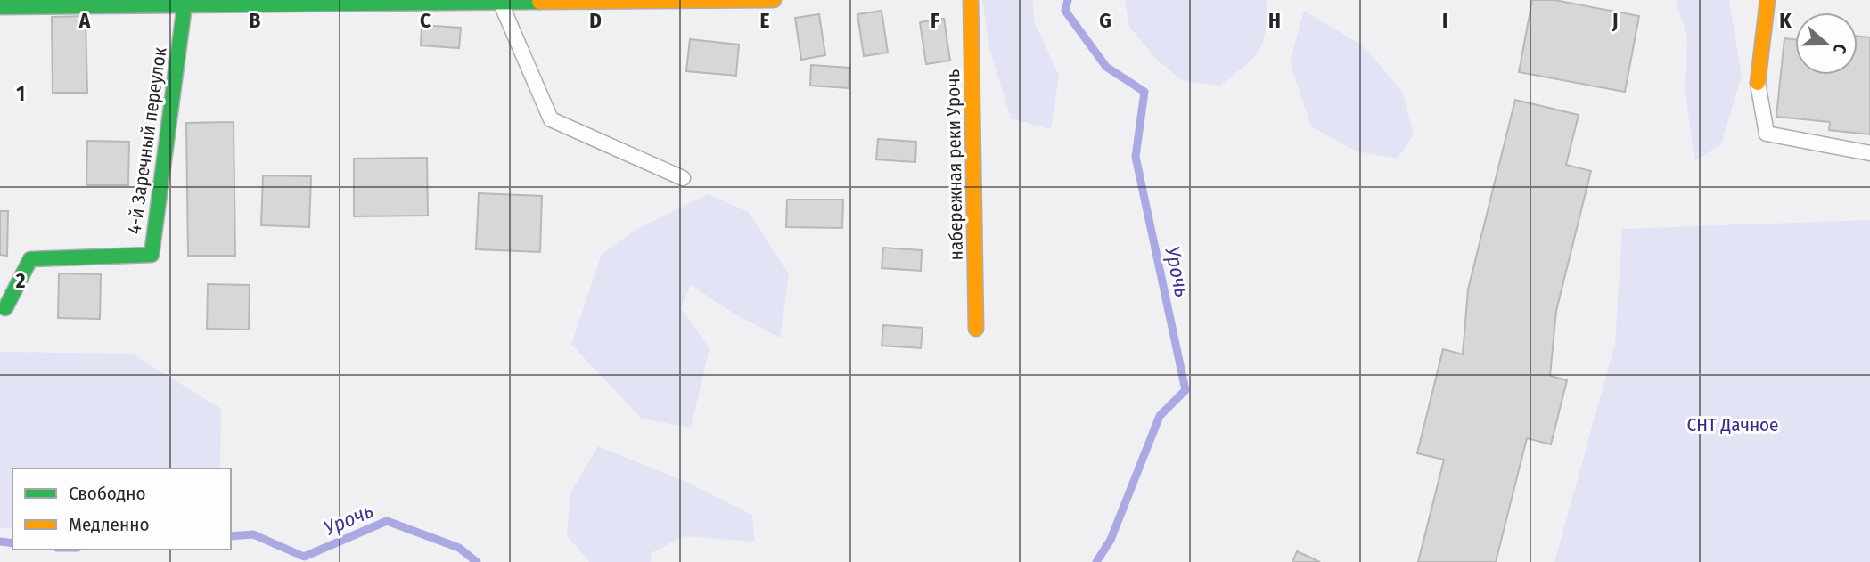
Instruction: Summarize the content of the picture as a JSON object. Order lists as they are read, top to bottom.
{
  "streets": {
    "street": ["4-й Заречный переулок", "набережная реки Урочь"]
  },
  "water": ["Урочь"],
  "parks": ["СНТ Дачное"],
  "legend": ["Свободно", "Медленно"],
  "north": "right",
  "grid": {
    "columns": [
      "A",
      "B",
      "C",
      "D",
      "E",
      "F",
      "G",
      "H",
      "I",
      "J",
      "K"
    ],
    "rows": ["1", "2"]
  }
}
